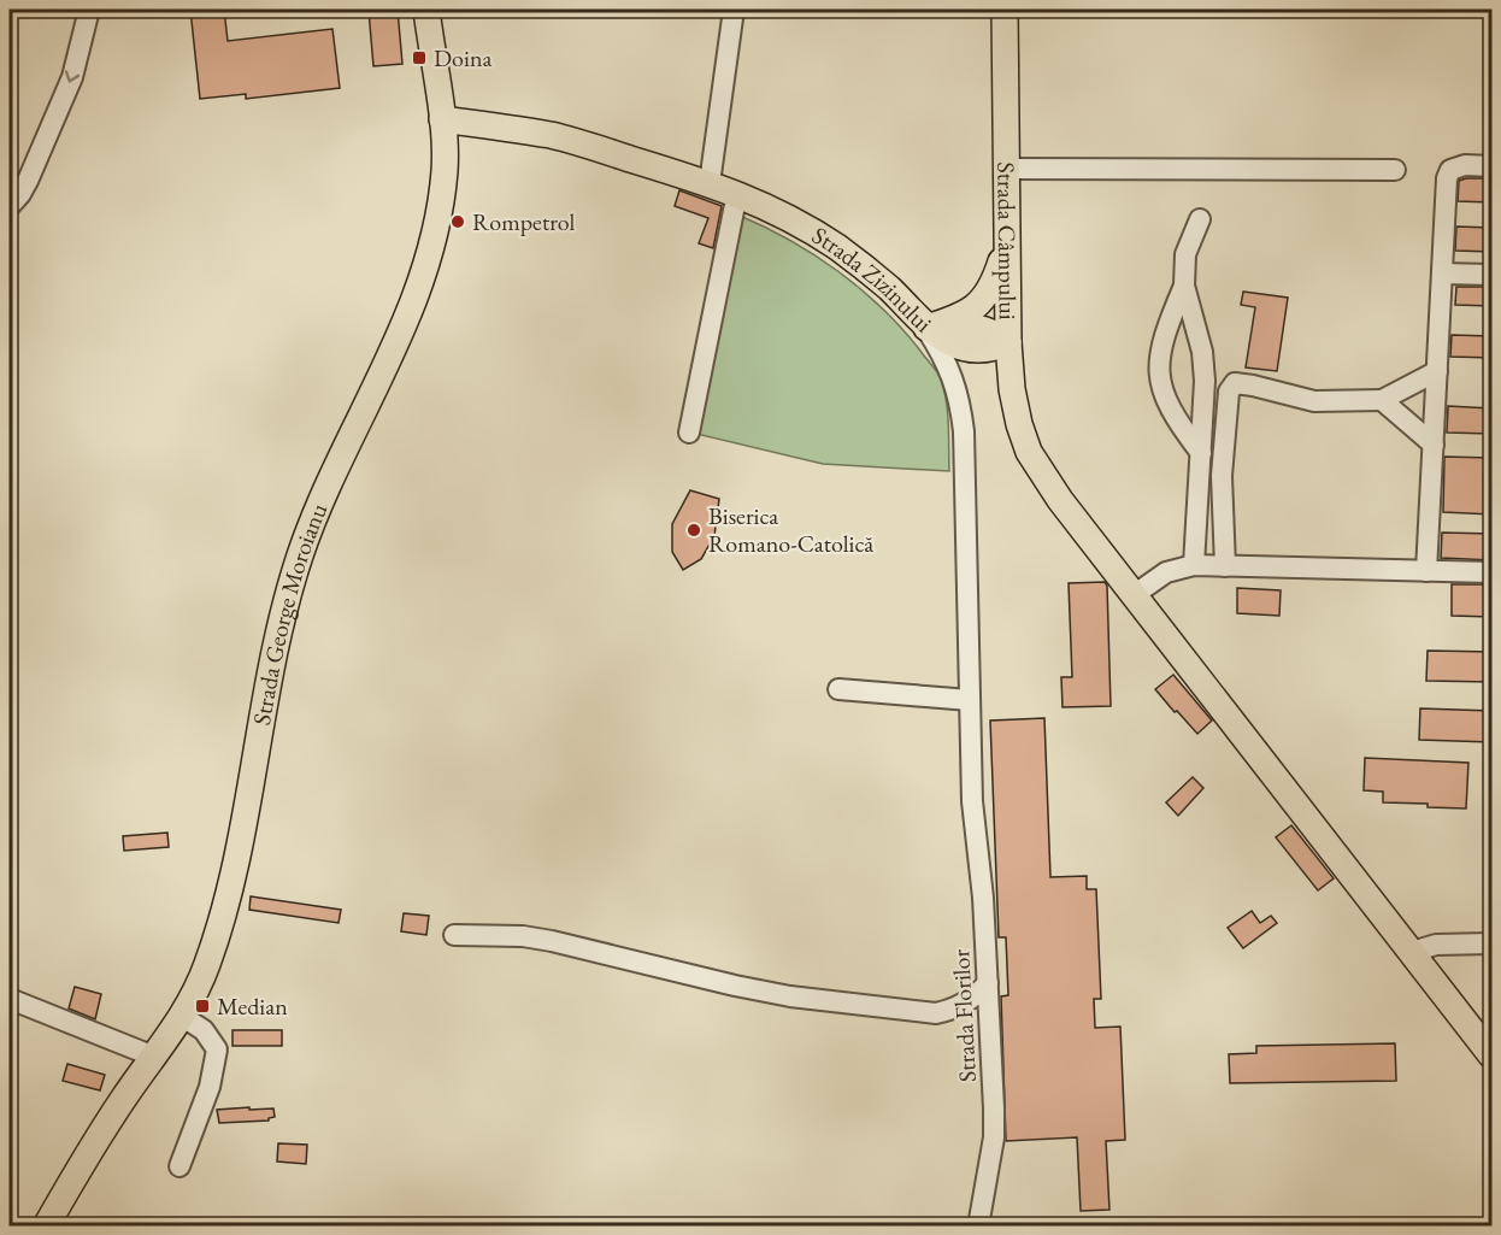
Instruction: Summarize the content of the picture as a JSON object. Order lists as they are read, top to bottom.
{
  "streets": {
    "main road": ["Strada Câmpului", "Strada Zizinului", "Strada George Moroianu"],
    "street": ["Strada Florilor"]
  },
  "crossings": [
    ["Strada Zizinului", "Strada George Moroianu"],
    ["Strada Zizinului", "Strada Florilor"]
  ],
  "places": {
    "transit": ["Doina", "Median"],
    "other": ["Rompetrol", "Biserica Romano-Catolică"]
  }
}
